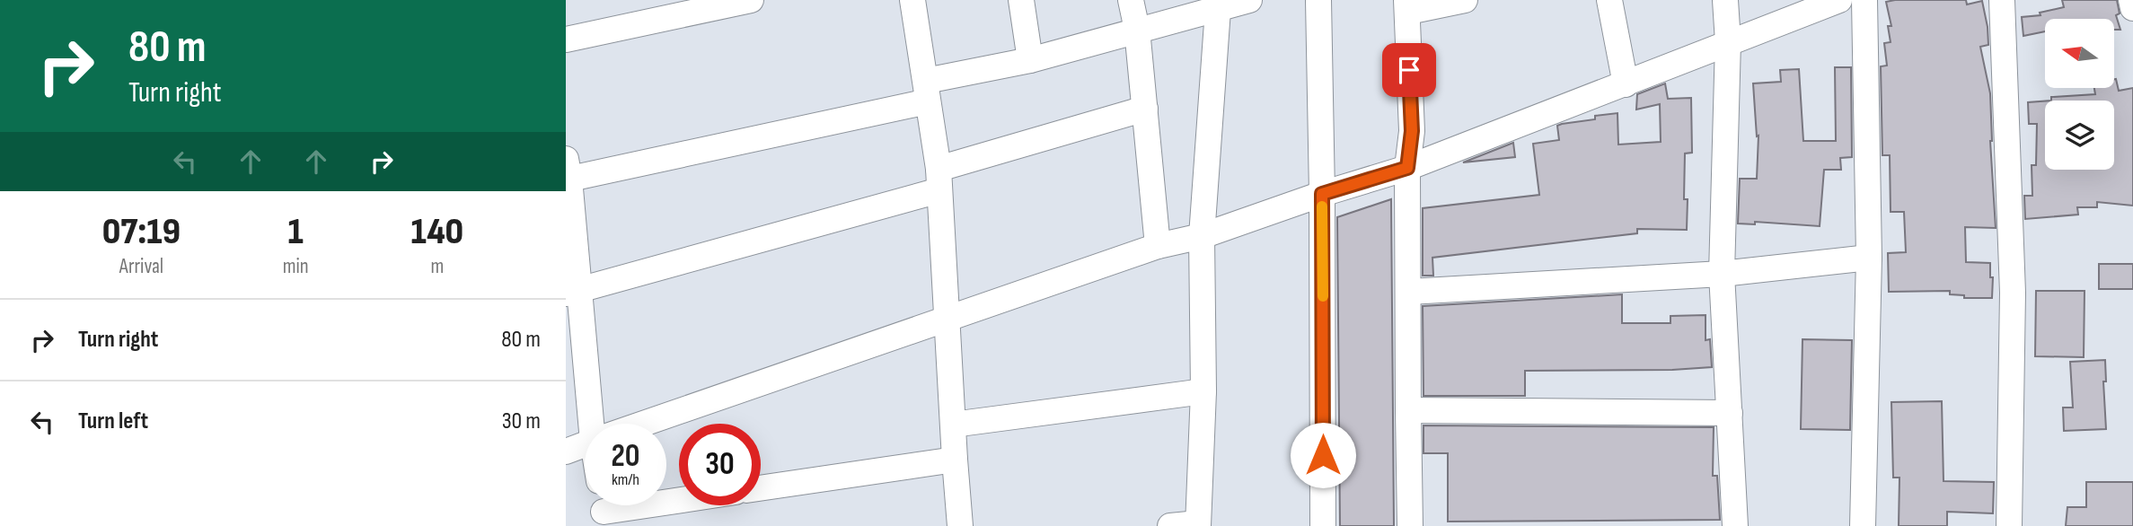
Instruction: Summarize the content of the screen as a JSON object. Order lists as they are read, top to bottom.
{
  "north": "left",
  "page": {
    "turn": ["80 m", "Turn right"],
    "eta": [
      "07:19",
      "Arrival",
      "1",
      "min",
      "140",
      "m"
    ],
    "list": [
      {
        "name": "Turn right",
        "value": "80 m"
      },
      {
        "name": "Turn left",
        "value": "30 m"
      }
    ],
    "speed": "20 km/h",
    "limit": "30"
  }
}
